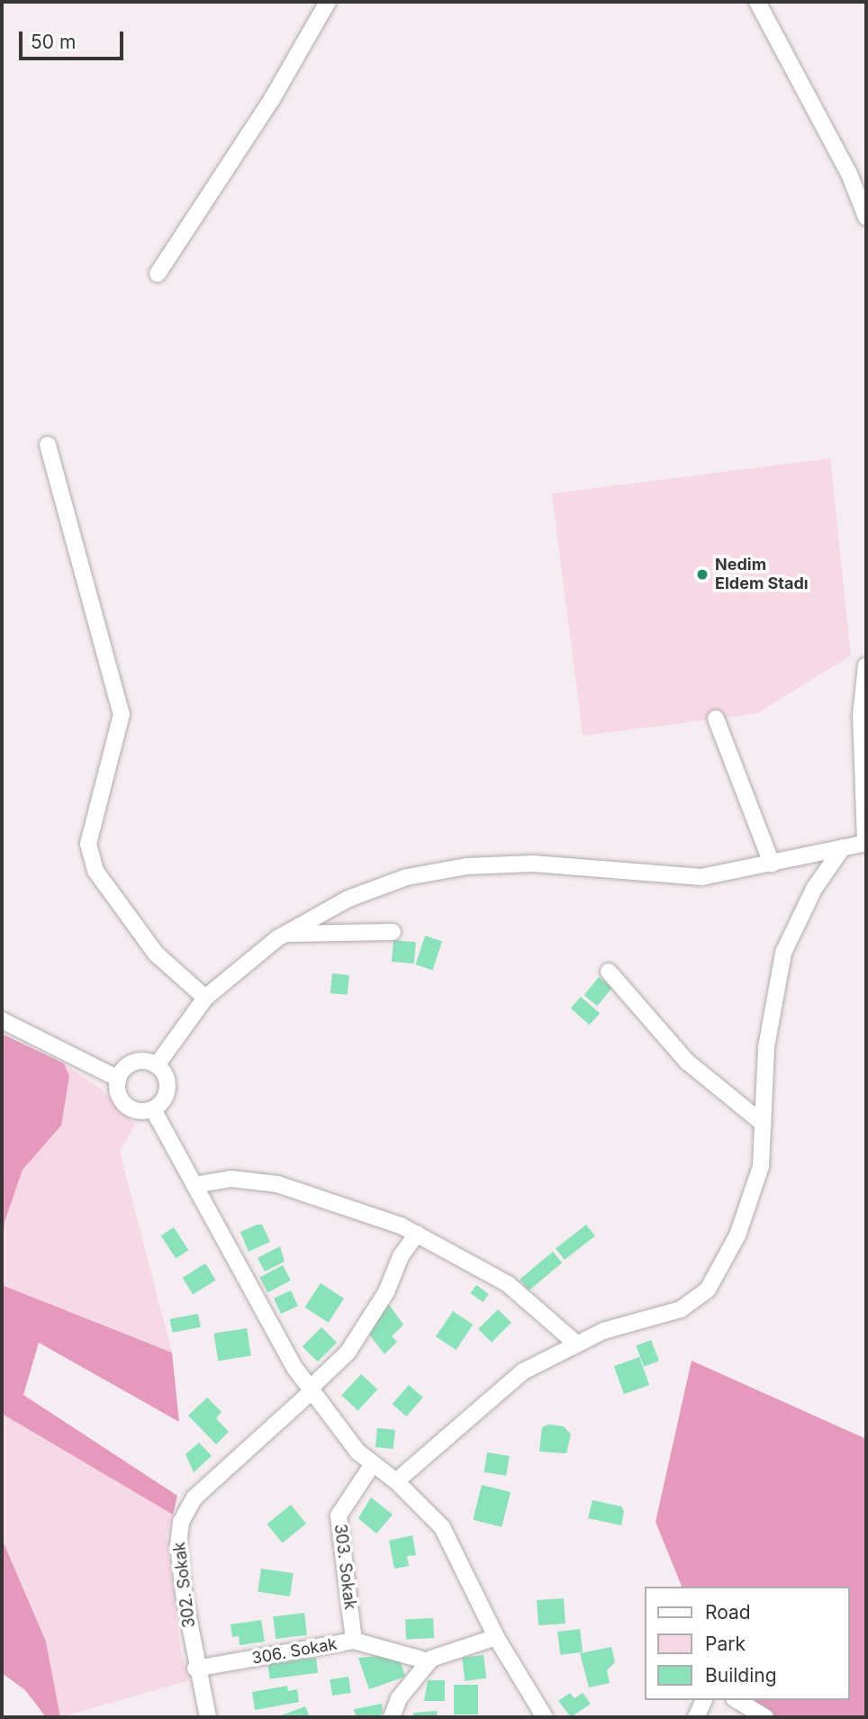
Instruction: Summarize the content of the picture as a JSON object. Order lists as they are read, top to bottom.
{
  "streets": {
    "street": ["303. Sokak", "302. Sokak", "306. Sokak"]
  },
  "crossings": [
    ["303. Sokak", "306. Sokak"],
    ["302. Sokak", "306. Sokak"]
  ],
  "places": ["Nedim Eldem Stadı"],
  "legend": ["Road", "Park", "Building"],
  "scale_bar": "50 m"
}
